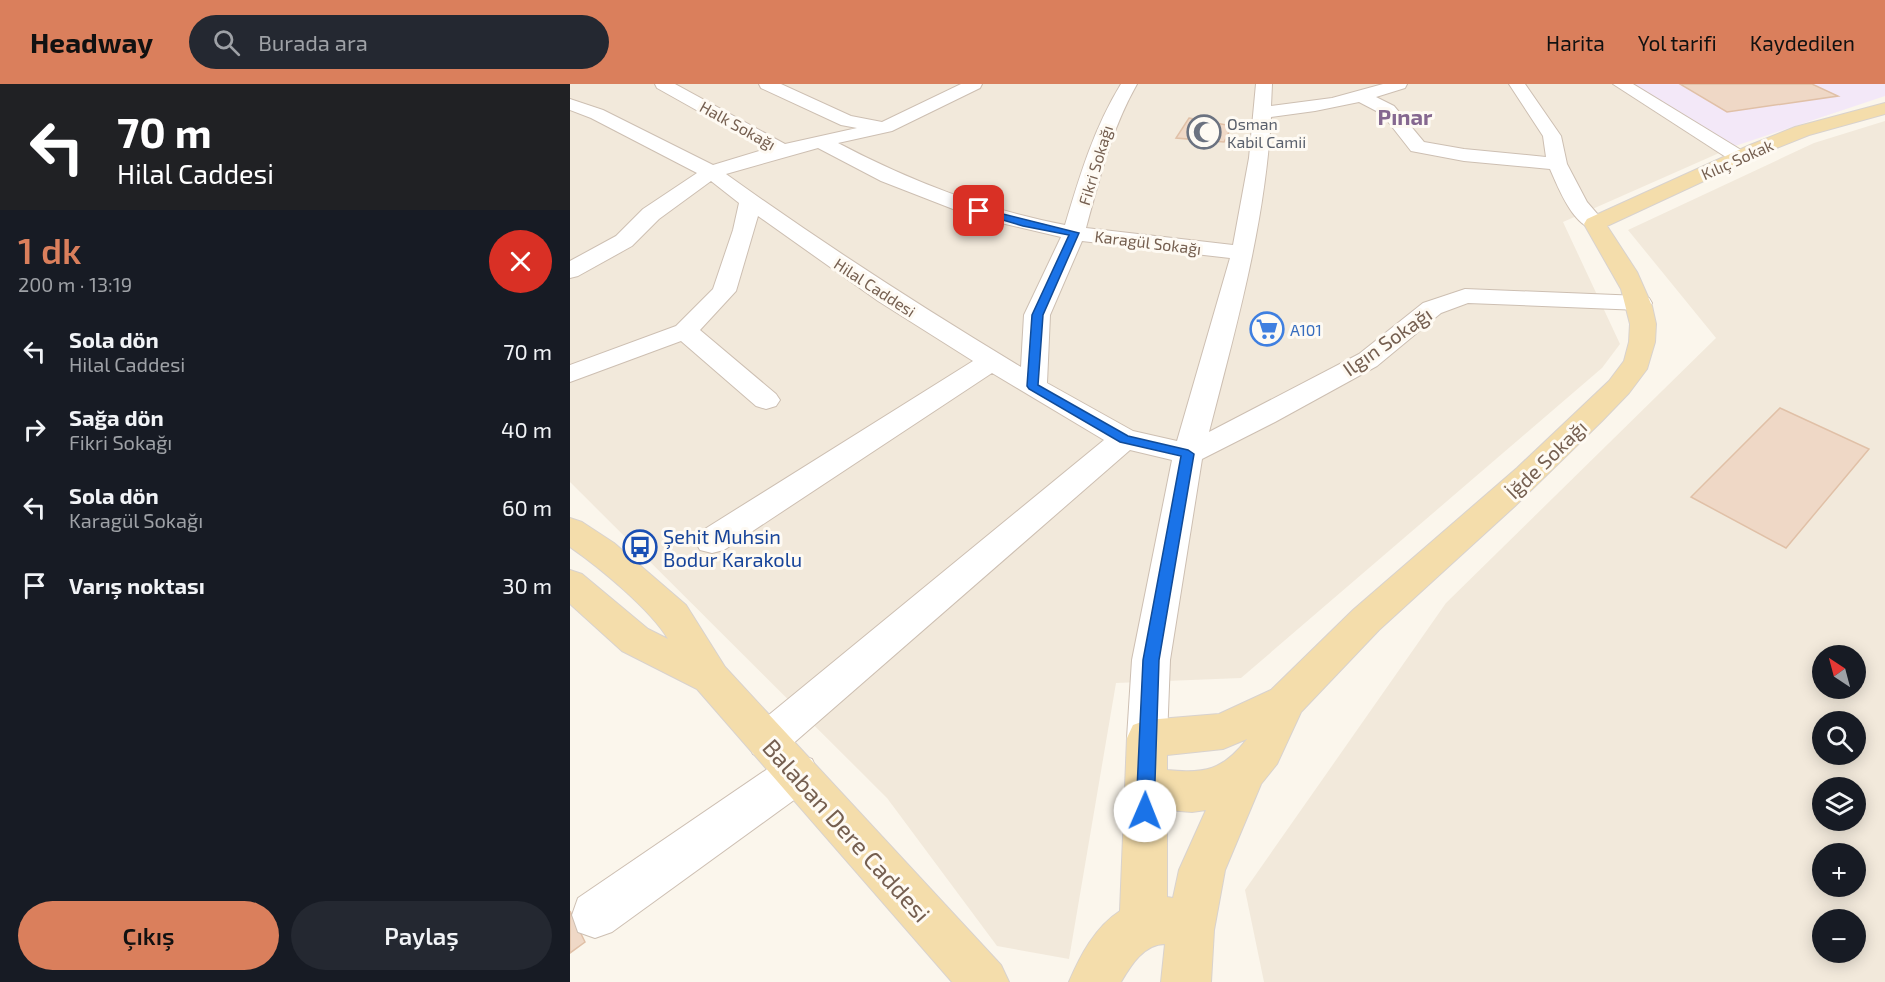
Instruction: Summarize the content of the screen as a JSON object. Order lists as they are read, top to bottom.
{
  "streets": {
    "main road": ["Kılıç Sokak", "İğde Sokağı", "Balaban Dere Caddesi"],
    "street": [
      "Halk Sokağı",
      "Fikri Sokağı",
      "Karagül Sokağı",
      "Hilal Caddesi",
      "Ilgın Sokağı"
    ]
  },
  "crossings": [
    ["Kılıç Sokak", "İğde Sokağı"],
    ["Fikri Sokağı", "Karagül Sokağı"],
    ["Fikri Sokağı", "Hilal Caddesi"],
    ["Hilal Caddesi", "Ilgın Sokağı"],
    ["Ilgın Sokağı", "İğde Sokağı"]
  ],
  "districts": ["Pınar"],
  "places": {
    "mosque": ["Osman Kabil Camii"],
    "supermarket": ["A101"],
    "bus stop": ["Şehit Muhsin Bodur Karakolu"]
  },
  "north": "top left",
  "page": {
    "header": "Headway",
    "search": "Burada ara",
    "nav": ["Harita", "Yol tarifi", "Kaydedilen"],
    "turn": ["70 m", "Hilal Caddesi"],
    "heading": ["1 dk", "200 m · 13:19"],
    "list": [
      {
        "name": "Sola dön",
        "note": "Hilal Caddesi",
        "value": "70 m"
      },
      {
        "name": "Sağa dön",
        "note": "Fikri Sokağı",
        "value": "40 m"
      },
      {
        "name": "Sola dön",
        "note": "Karagül Sokağı",
        "value": "60 m"
      },
      {
        "name": "Varış noktası",
        "value": "30 m"
      }
    ],
    "map_buttons": ["+", "−"],
    "buttons": ["Çıkış", "Paylaş"]
  }
}
